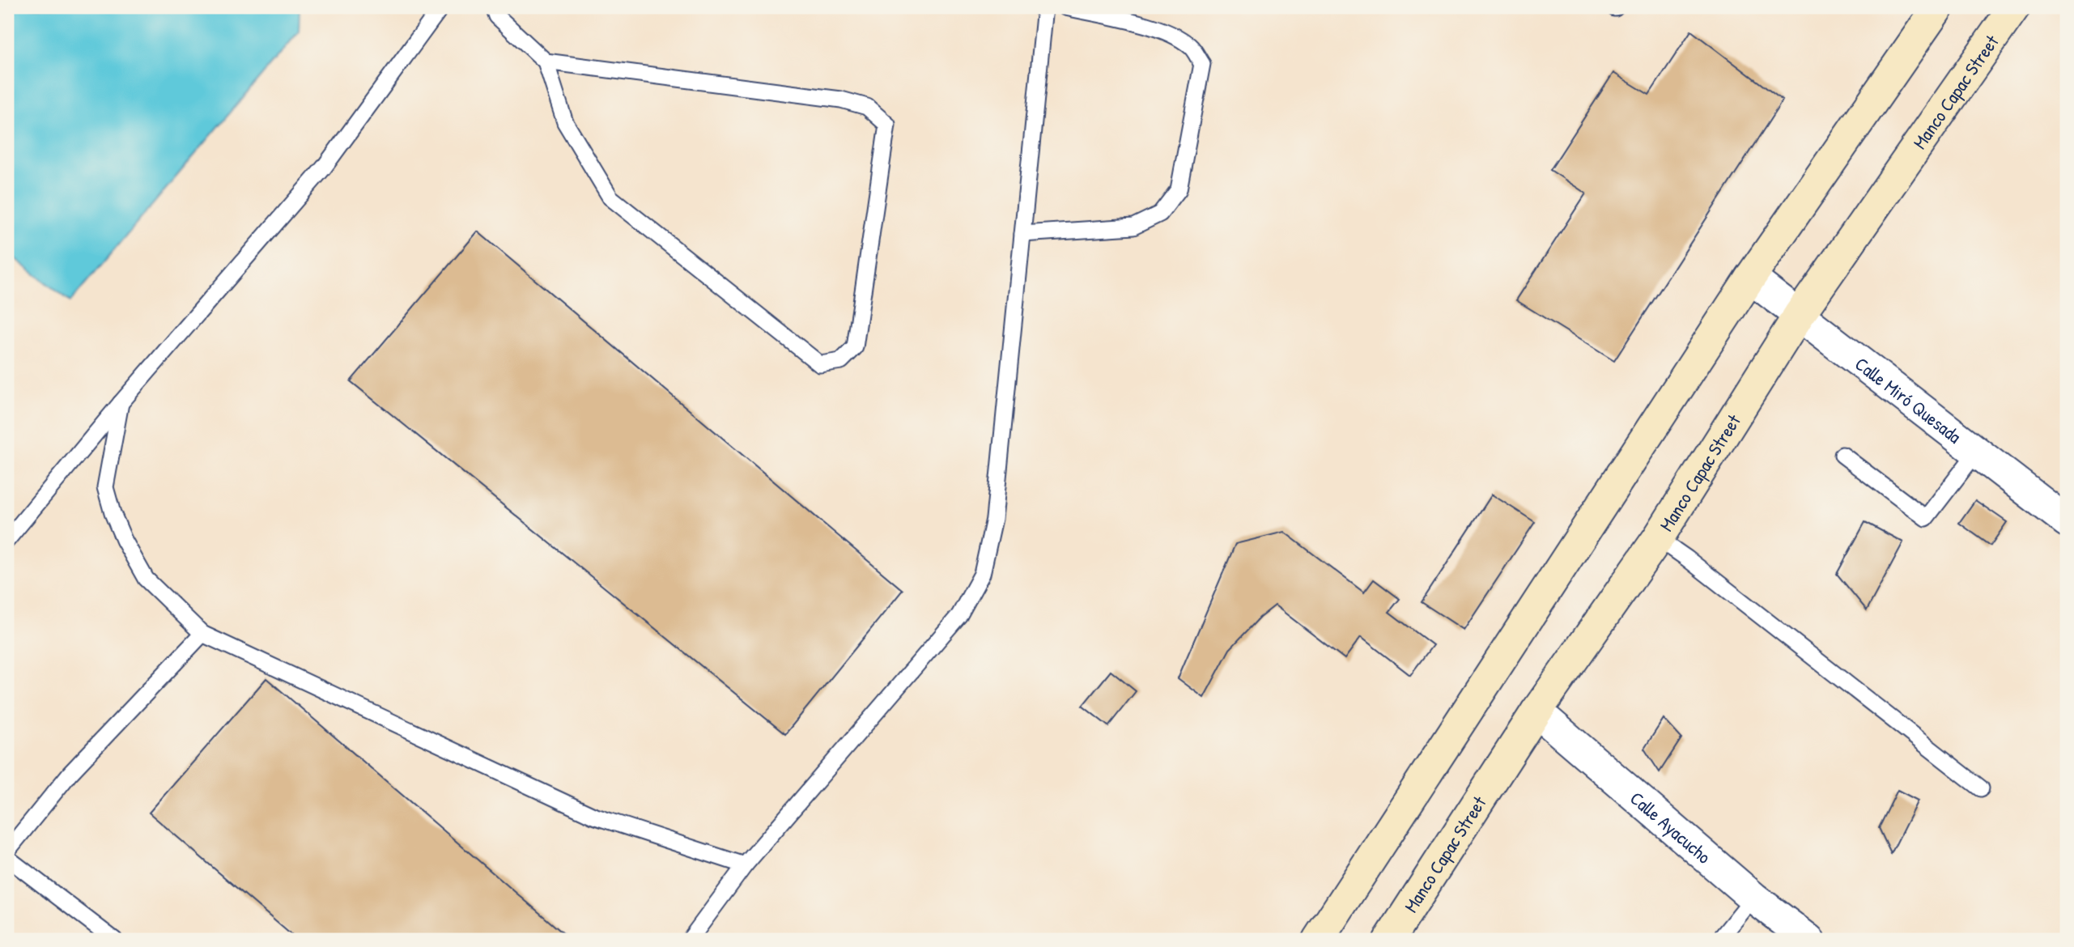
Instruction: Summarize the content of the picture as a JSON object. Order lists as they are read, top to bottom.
{
  "streets": {
    "main road": ["Manco Capac Street"],
    "street": ["Calle Miró Quesada", "Calle Ayacucho"]
  },
  "crossings": [
    ["Manco Capac Street", "Calle Miró Quesada"],
    ["Manco Capac Street", "Calle Ayacucho"]
  ]
}
